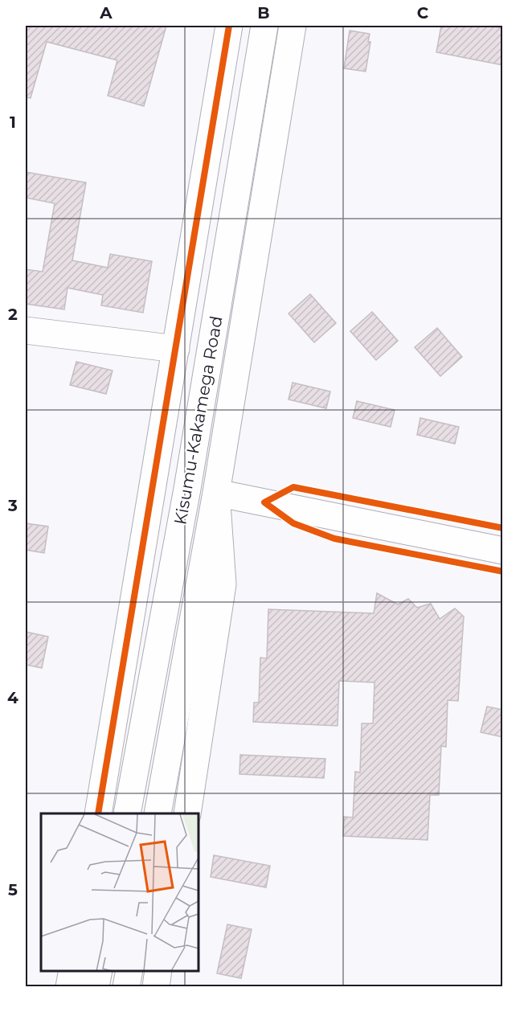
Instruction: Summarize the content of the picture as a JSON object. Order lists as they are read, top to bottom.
{
  "streets": {
    "main road": ["Kisumu-Kakamega Road"]
  },
  "grid": {
    "columns": ["A", "B", "C"],
    "rows": [
      "1",
      "2",
      "3",
      "4",
      "5"
    ]
  }
}
